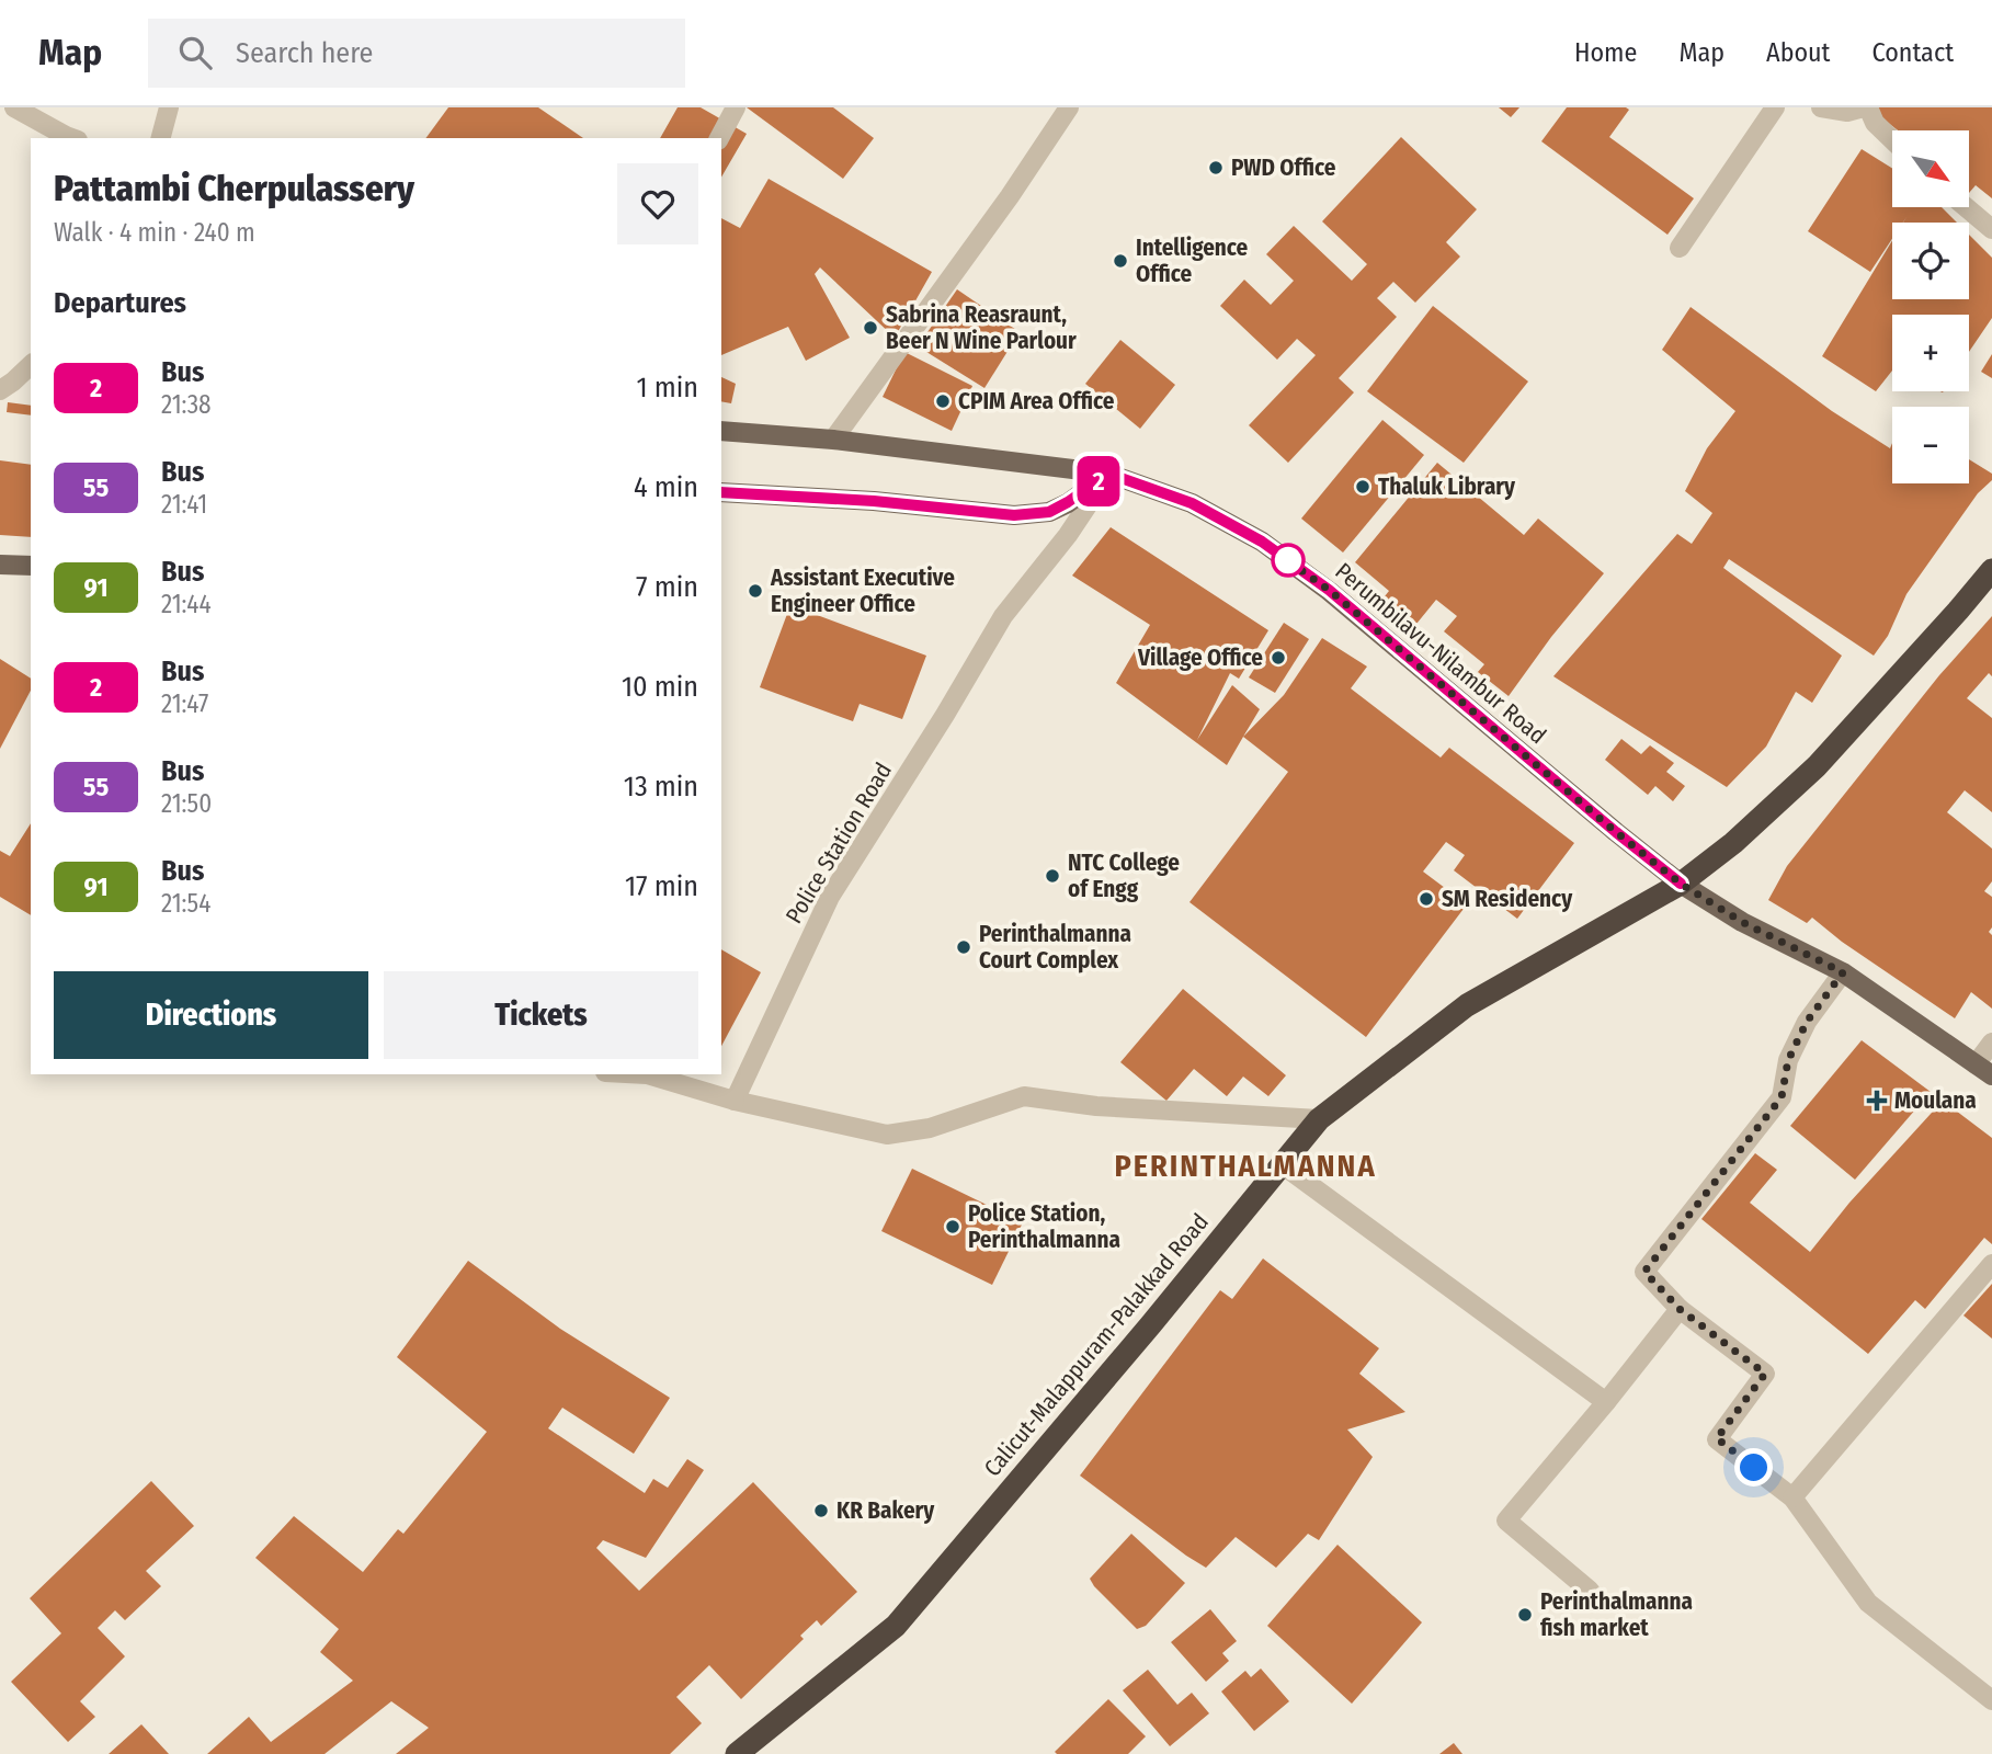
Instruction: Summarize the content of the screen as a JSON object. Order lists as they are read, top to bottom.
{
  "streets": {
    "highway": ["Calicut-Malappuram-Palakkad Road"],
    "main road": ["Perumbilavu-Nilambur Road"],
    "street": ["Police Station Road"]
  },
  "crossings": [
    ["Perumbilavu-Nilambur Road", "Police Station Road"],
    ["Perumbilavu-Nilambur Road", "Calicut-Malappuram-Palakkad Road"]
  ],
  "districts": ["PERINTHALMANNA"],
  "places": {
    "other": [
      "PWD Office",
      "Intelligence Office",
      "Sabrina Reasraunt, Beer N Wine Parlour",
      "CPIM Area Office",
      "Thaluk Library",
      "Assistant Executive Engineer Office",
      "Village Office",
      "NTC College of Engg",
      "SM Residency",
      "Perinthalmanna Court Complex",
      "Police Station, Perinthalmanna",
      "KR Bakery",
      "Perinthalmanna fish market"
    ],
    "health": ["Moulana"]
  },
  "lines": ["bus line 2"],
  "north": "bottom right",
  "page": {
    "header": "Map",
    "search": "Search here",
    "nav": [
      "Home",
      "Map",
      "About",
      "Contact"
    ],
    "on_map": "2",
    "map_buttons": ["+", "−"],
    "heading": [
      ["Pattambi Cherpulassery", "Walk · 4 min · 240 m"],
      "Departures"
    ],
    "list": [
      {
        "mark": "2",
        "name": "Bus",
        "note": "21:38",
        "value": "1 min"
      },
      {
        "mark": "55",
        "name": "Bus",
        "note": "21:41",
        "value": "4 min"
      },
      {
        "mark": "91",
        "name": "Bus",
        "note": "21:44",
        "value": "7 min"
      },
      {
        "mark": "2",
        "name": "Bus",
        "note": "21:47",
        "value": "10 min"
      },
      {
        "mark": "55",
        "name": "Bus",
        "note": "21:50",
        "value": "13 min"
      },
      {
        "mark": "91",
        "name": "Bus",
        "note": "21:54",
        "value": "17 min"
      }
    ],
    "buttons": ["Directions", "Tickets"]
  }
}
